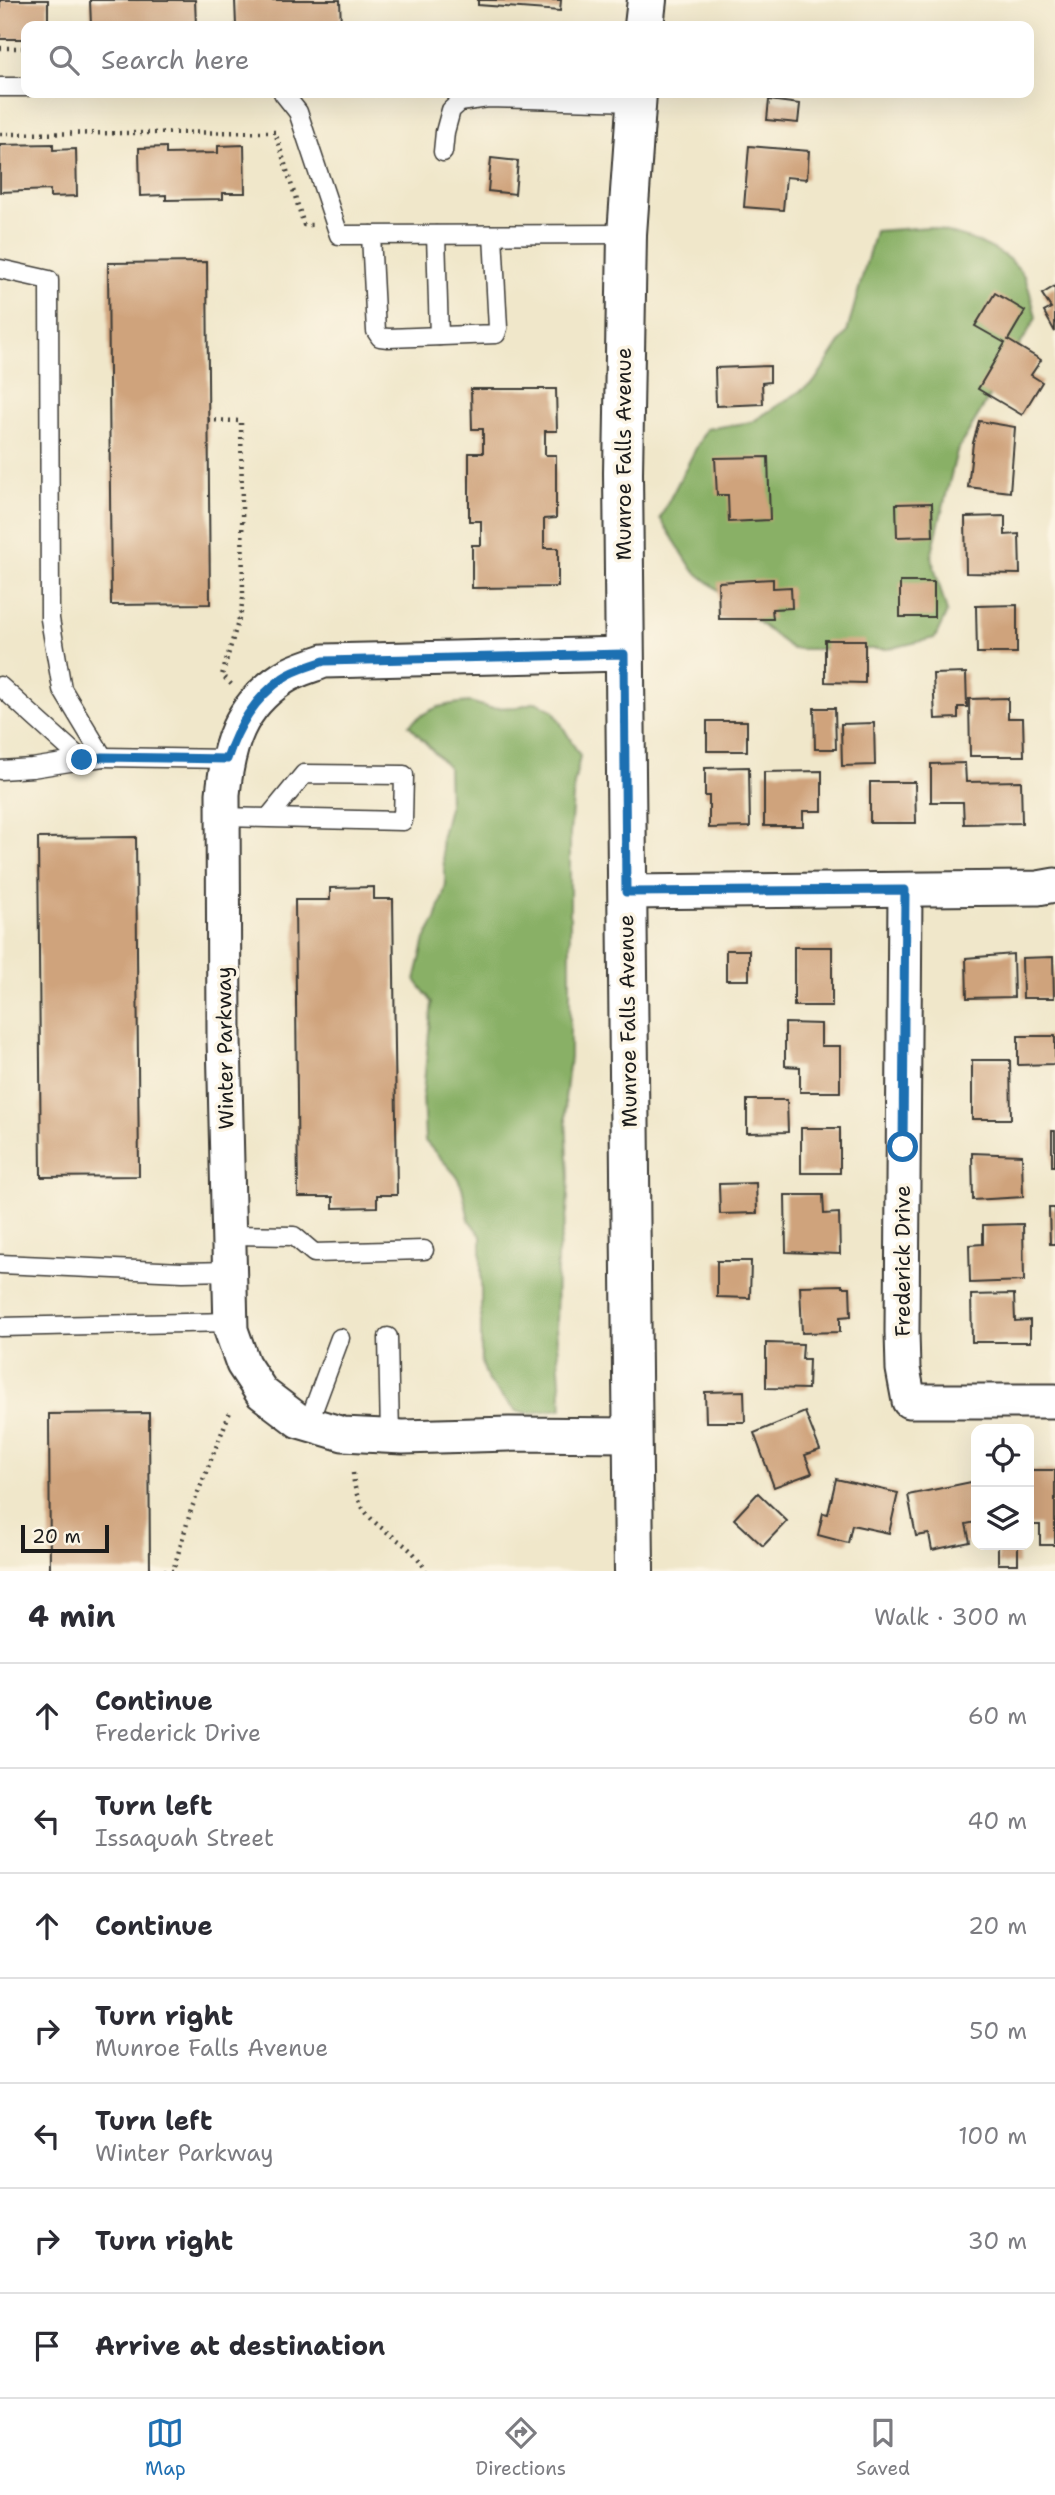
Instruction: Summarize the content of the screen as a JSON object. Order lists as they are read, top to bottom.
{
  "streets": {
    "street": ["Munroe Falls Avenue", "Winter Parkway", "Frederick Drive"]
  },
  "crossings": [
    ["Munroe Falls Avenue", "Winter Parkway"]
  ],
  "scale_bar": "20 m",
  "page": {
    "search": "Search here",
    "scale": "20 m",
    "heading": ["4 min", "Walk · 300 m"],
    "list": [
      ["Continue", "Frederick Drive", "60 m"],
      ["Turn left", "Issaquah Street", "40 m"],
      ["Continue", "20 m"],
      ["Turn right", "Munroe Falls Avenue", "50 m"],
      ["Turn left", "Winter Parkway", "100 m"],
      ["Turn right", "30 m"],
      "Arrive at destination"
    ],
    "nav": ["Map", "Directions", "Saved"]
  }
}
